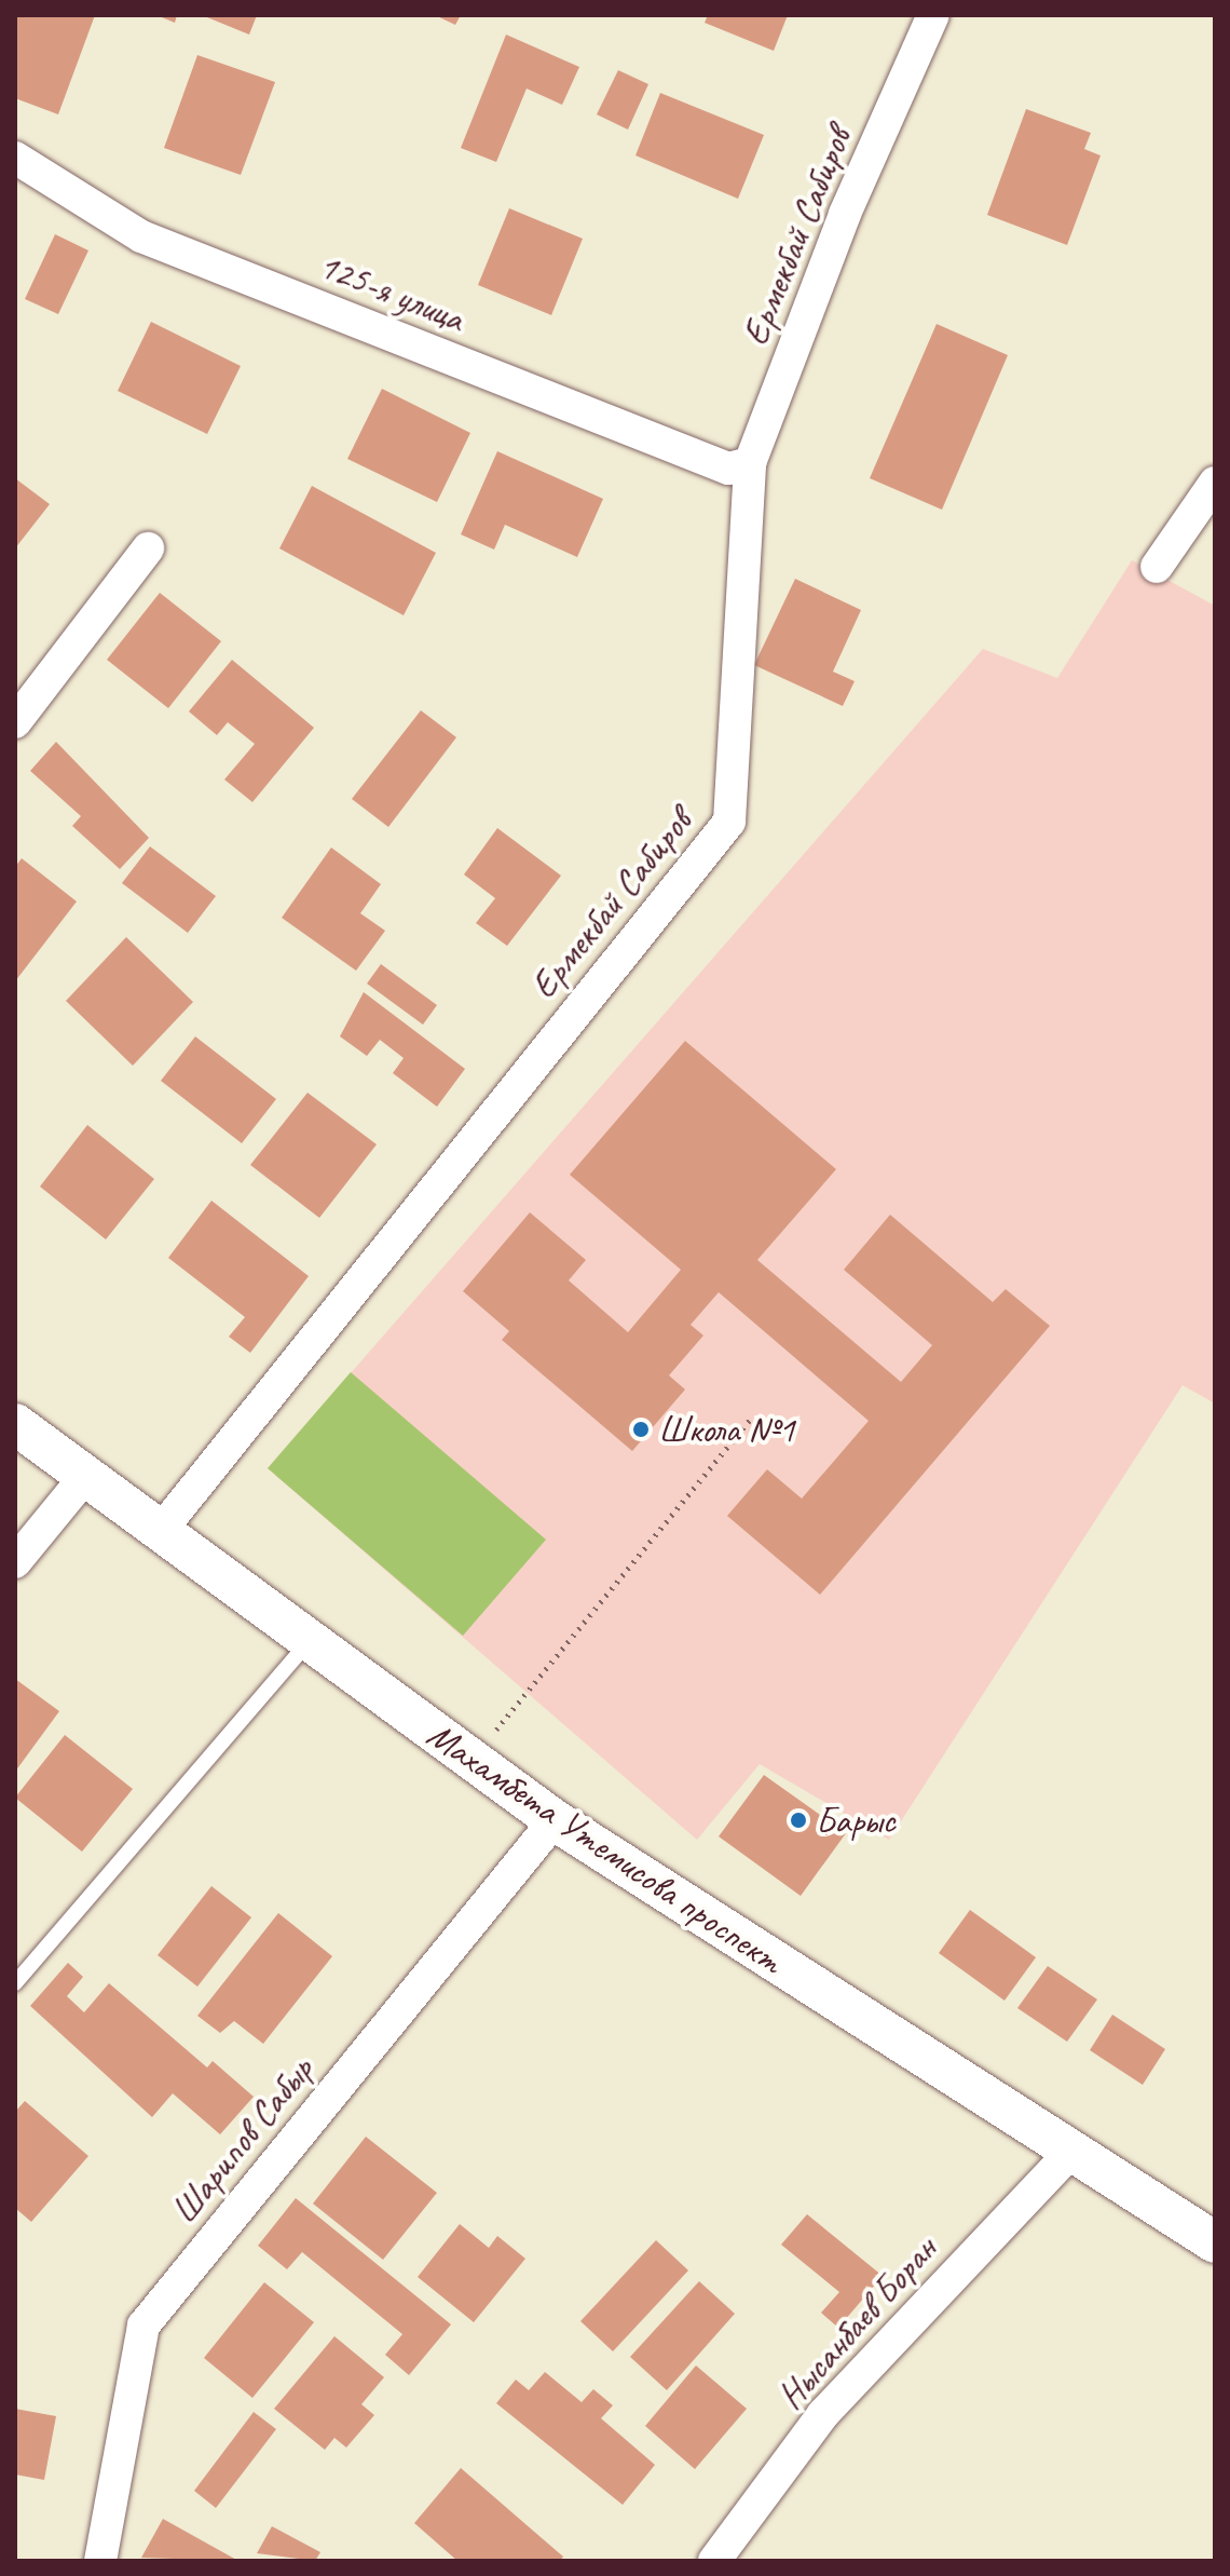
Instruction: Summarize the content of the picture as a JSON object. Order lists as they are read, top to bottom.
{
  "streets": {
    "street": [
      "Ермекбай Сабиров",
      "125-я улица",
      "Махамбета Утемисова проспект",
      "Шарипов Сабыр",
      "Нысанбаев Боран"
    ]
  },
  "crossings": [
    ["Ермекбай Сабиров", "125-я улица"],
    ["Ермекбай Сабиров", "Махамбета Утемисова проспект"],
    ["Махамбета Утемисова проспект", "Шарипов Сабыр"],
    ["Махамбета Утемисова проспект", "Нысанбаев Боран"]
  ],
  "places": ["Школа №1", "Барыс"]
}
